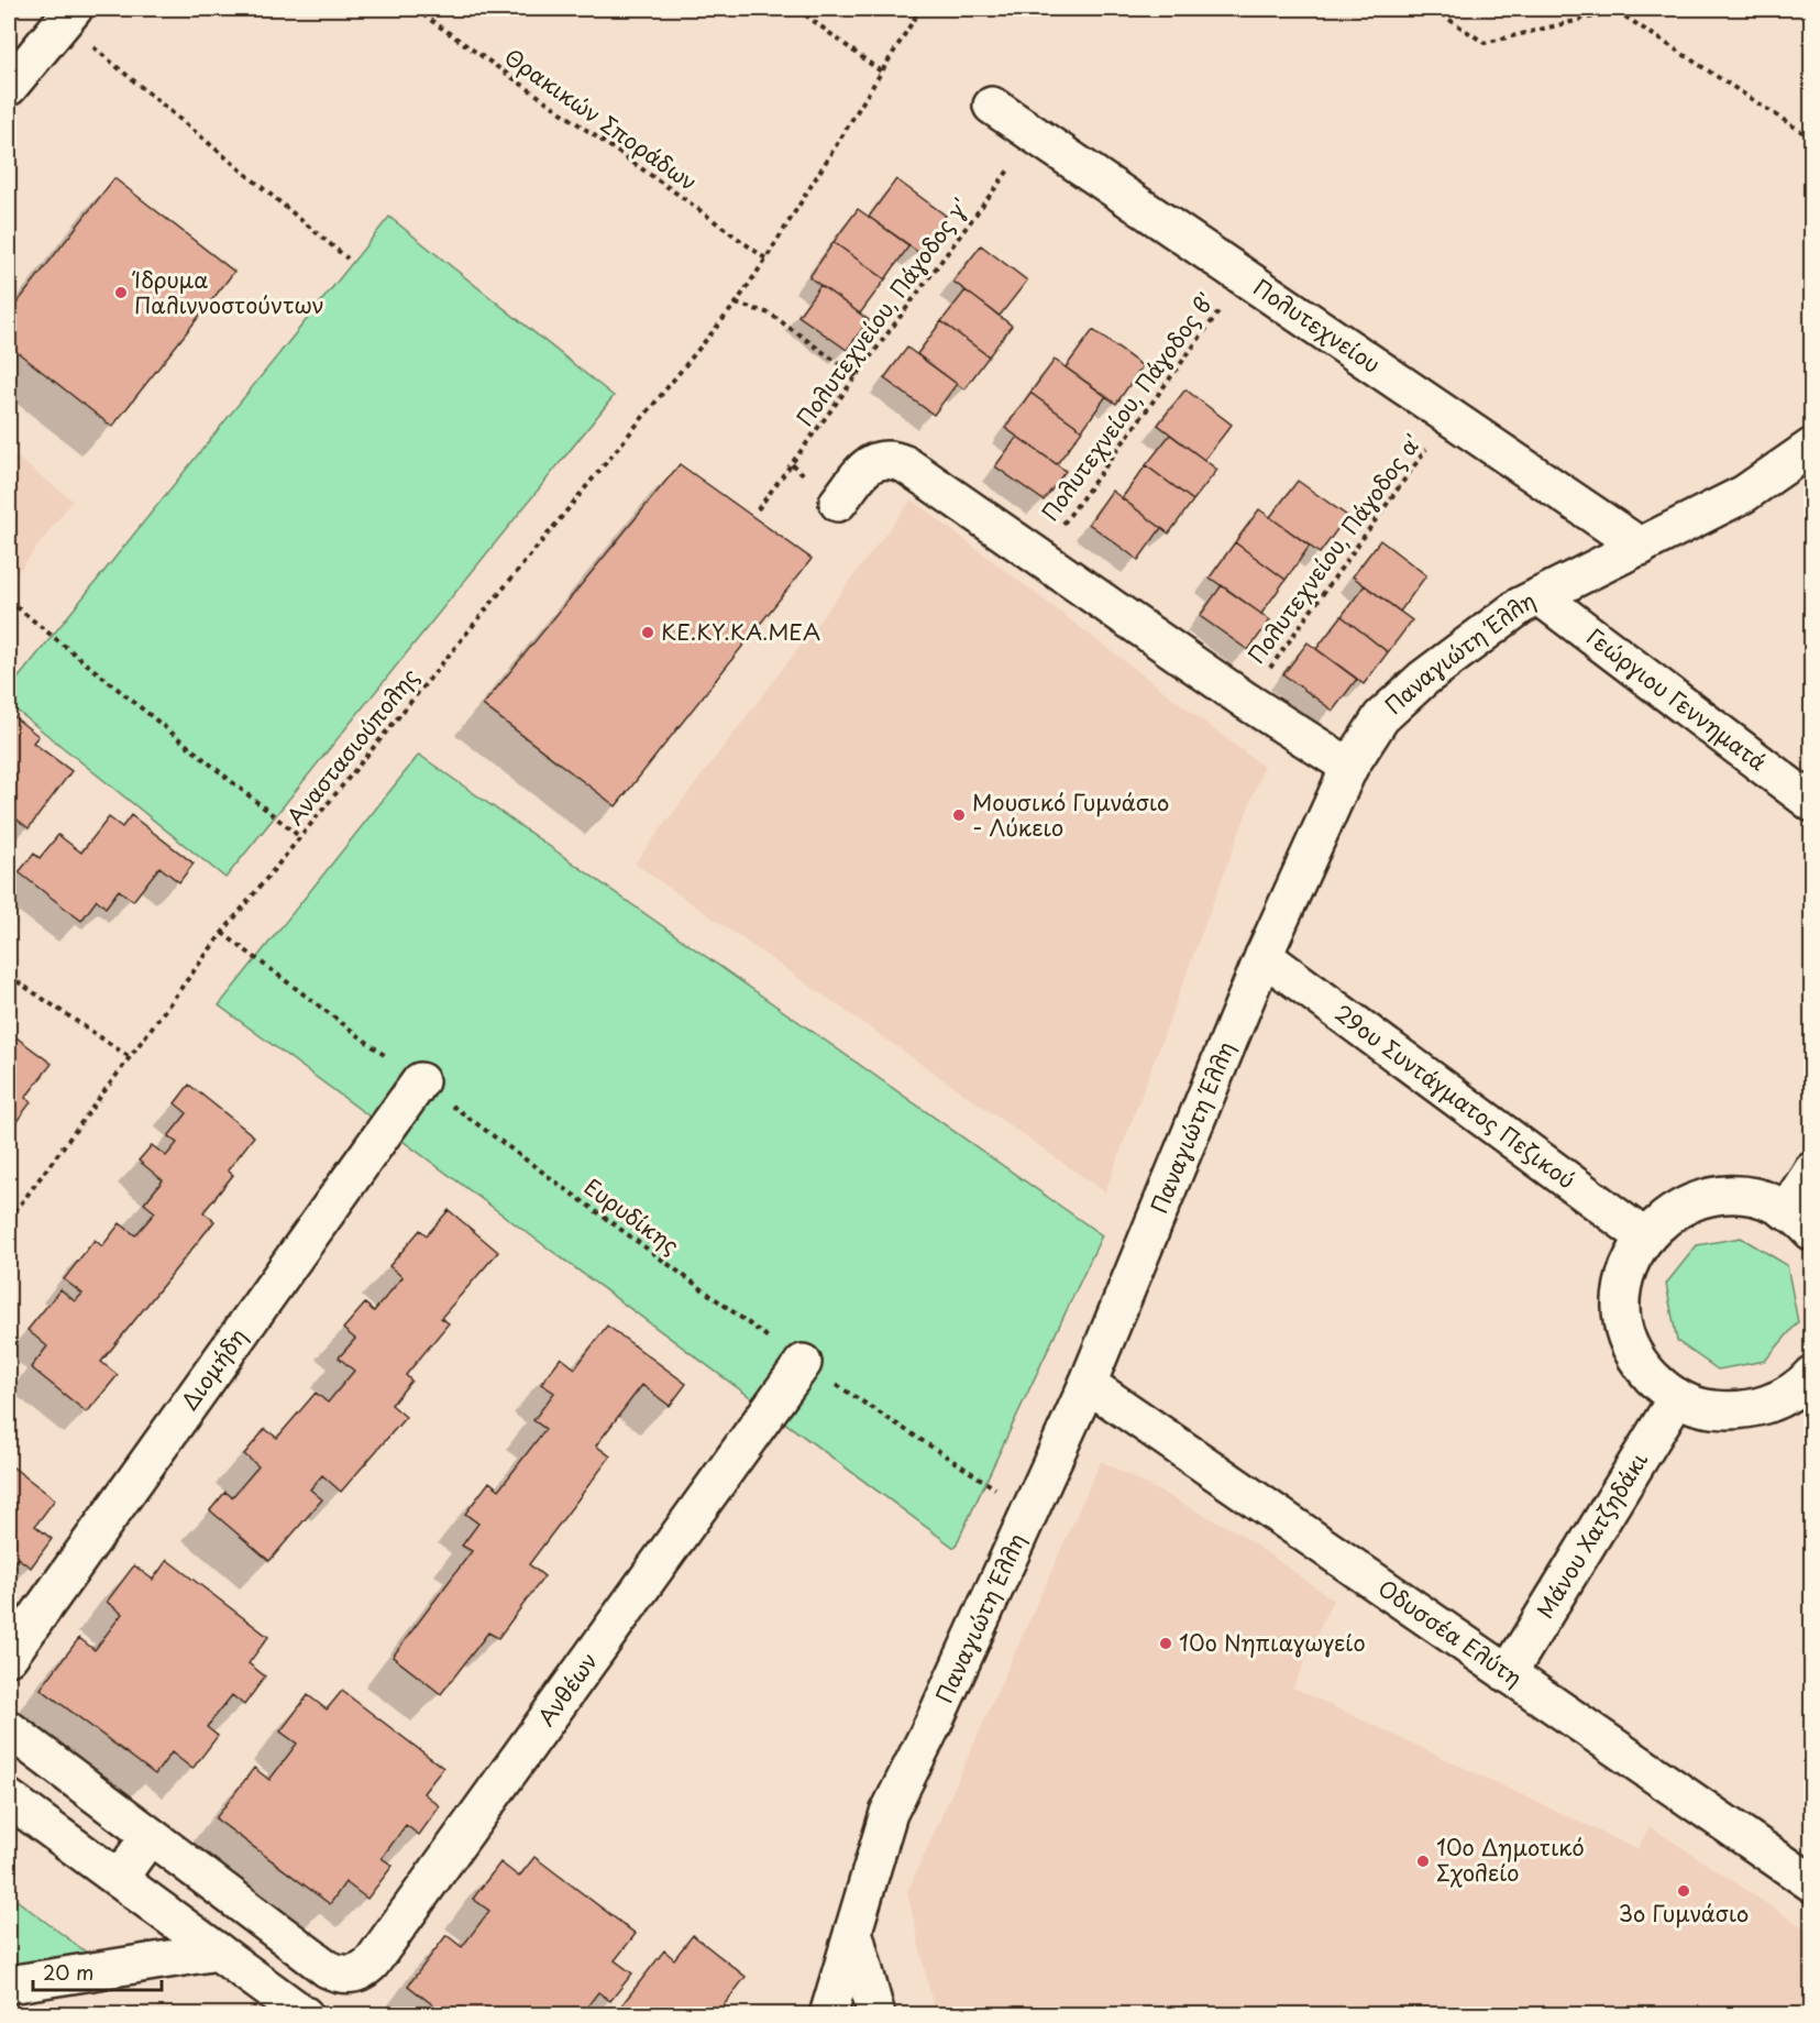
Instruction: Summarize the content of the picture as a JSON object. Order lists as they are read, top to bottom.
{
  "streets": {
    "street": [
      "Πολυτεχνείου",
      "Παναγιώτη Έλλη",
      "Γεώργιου Γεννηματά",
      "29ου Συντάγματος Πεζικού",
      "Διομήδη",
      "Μάνου Χατζηδάκι",
      "Οδυσσέα Ελύτη",
      "Ανθέων"
    ],
    "path": [
      "Θρακικών Σποράδων",
      "Πολυτεχνείου, Πάγοδος γ'",
      "Πολυτεχνείου, Πάγοδος β'",
      "Πολυτεχνείου, Πάγοδος α'",
      "Αναστασιούπολης",
      "Ευρυδίκης"
    ]
  },
  "crossings": [
    ["Θρακικών Σποράδων", "Αναστασιούπολης"],
    ["Πολυτεχνείου, Πάγοδος γ'", "Πολυτεχνείου"],
    ["Πολυτεχνείου", "Πολυτεχνείου, Πάγοδος β'"],
    ["Πολυτεχνείου", "Πολυτεχνείου, Πάγοδος α'"],
    ["Πολυτεχνείου", "Παναγιώτη Έλλη"],
    ["Παναγιώτη Έλλη", "Γεώργιου Γεννηματά"],
    ["Παναγιώτη Έλλη", "29ου Συντάγματος Πεζικού"],
    ["Παναγιώτη Έλλη", "Ευρυδίκης"],
    ["Παναγιώτη Έλλη", "Οδυσσέα Ελύτη"],
    ["Αναστασιούπολης", "Ευρυδίκης"],
    ["Ευρυδίκης", "Διομήδη"],
    ["Ευρυδίκης", "Ανθέων"],
    ["Μάνου Χατζηδάκι", "Οδυσσέα Ελύτη"]
  ],
  "places": [
    "Ίδρυμα Παλιννοστούντων",
    "ΚΕ.ΚΥ.ΚΑ.ΜΕΑ",
    "Μουσικό Γυμνάσιο - Λύκειο",
    "10ο Νηπιαγωγείο",
    "10ο Δημοτικό Σχολείο",
    "3ο Γυμνάσιο"
  ],
  "scale_bar": "20 m"
}
